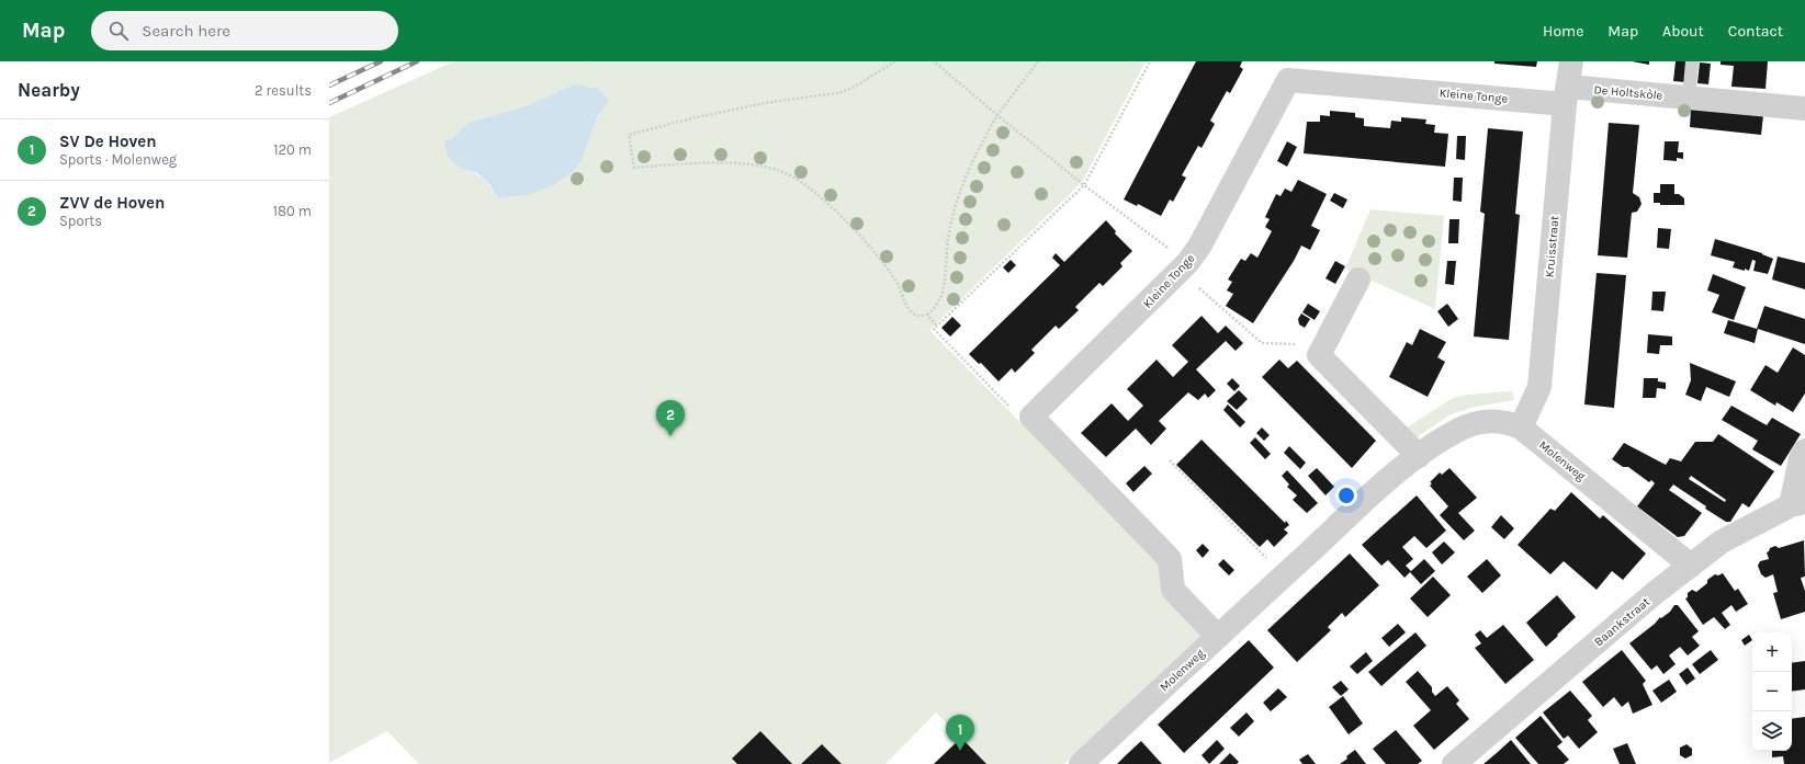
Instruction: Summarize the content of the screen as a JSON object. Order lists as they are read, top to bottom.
{
  "streets": {
    "street": [
      "De Holtskòle",
      "Kleine Tonge",
      "Kruisstraat",
      "Molenweg",
      "Baankstraat"
    ]
  },
  "crossings": [
    ["De Holtskòle", "Kleine Tonge"],
    ["De Holtskòle", "Kruisstraat"],
    ["Kleine Tonge", "Kruisstraat"],
    ["Kruisstraat", "Molenweg"],
    ["Molenweg", "Baankstraat"]
  ],
  "page": {
    "header": "Map",
    "search": "Search here",
    "nav": [
      "Home",
      "Map",
      "About",
      "Contact"
    ],
    "heading": ["Nearby", "2 results"],
    "list": [
      {
        "mark": "1",
        "name": "SV De Hoven",
        "note": "Sports · Molenweg",
        "value": "120 m"
      },
      {
        "mark": "2",
        "name": "ZVV de Hoven",
        "note": "Sports",
        "value": "180 m"
      }
    ],
    "pins": ["2", "1"],
    "map_buttons": ["+", "−"]
  }
}
